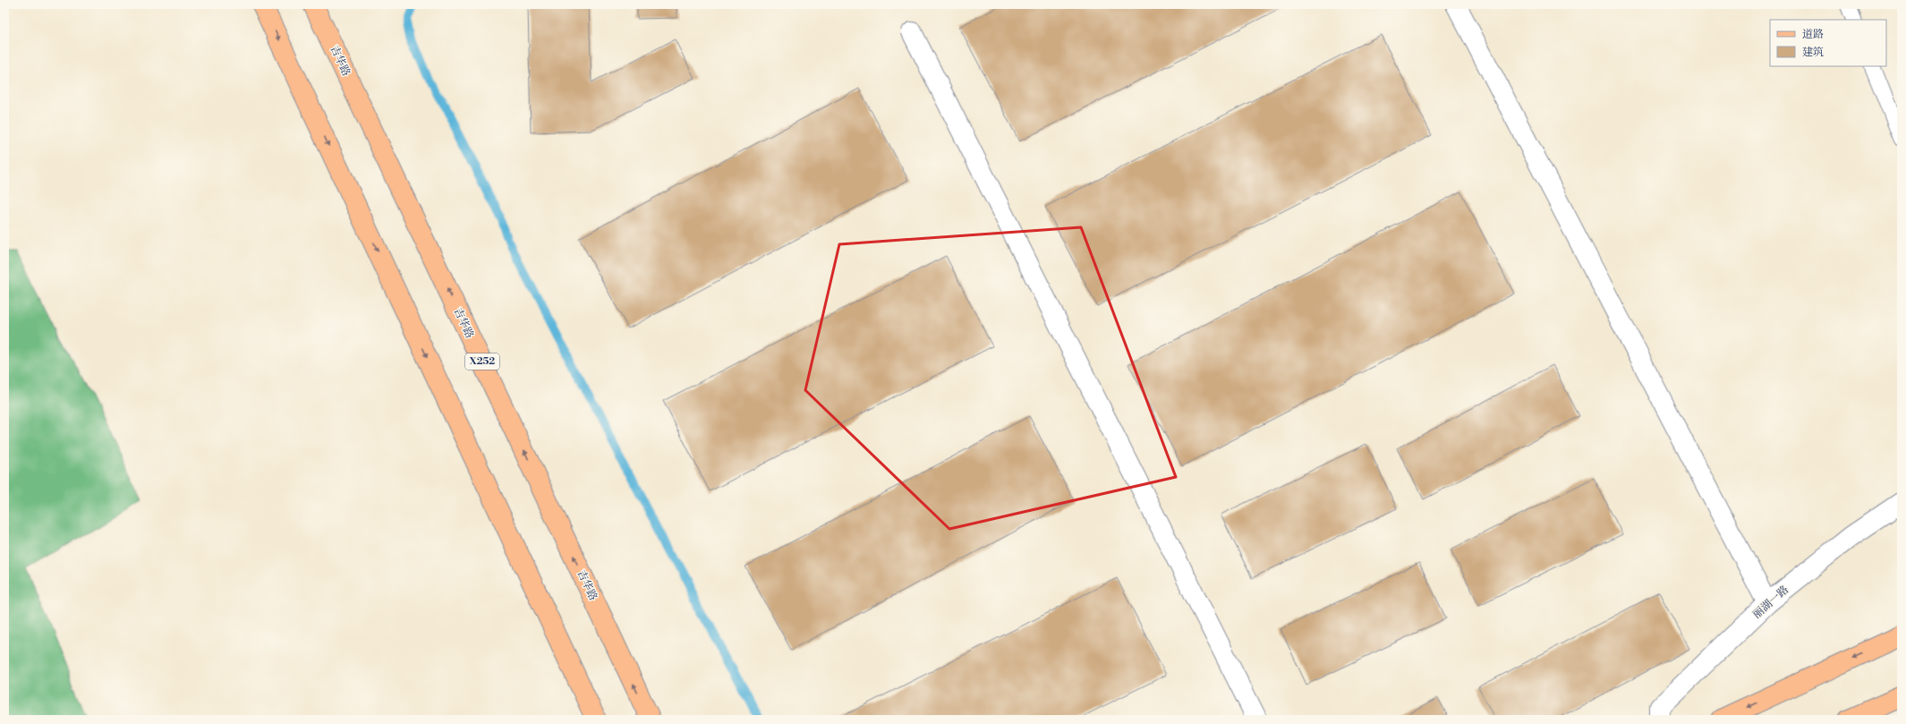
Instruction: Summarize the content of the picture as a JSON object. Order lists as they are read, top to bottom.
{
  "streets": {
    "main road": ["吉华路", "X252"],
    "street": ["丽湖一路"]
  },
  "legend": ["道路", "建筑"]
}
